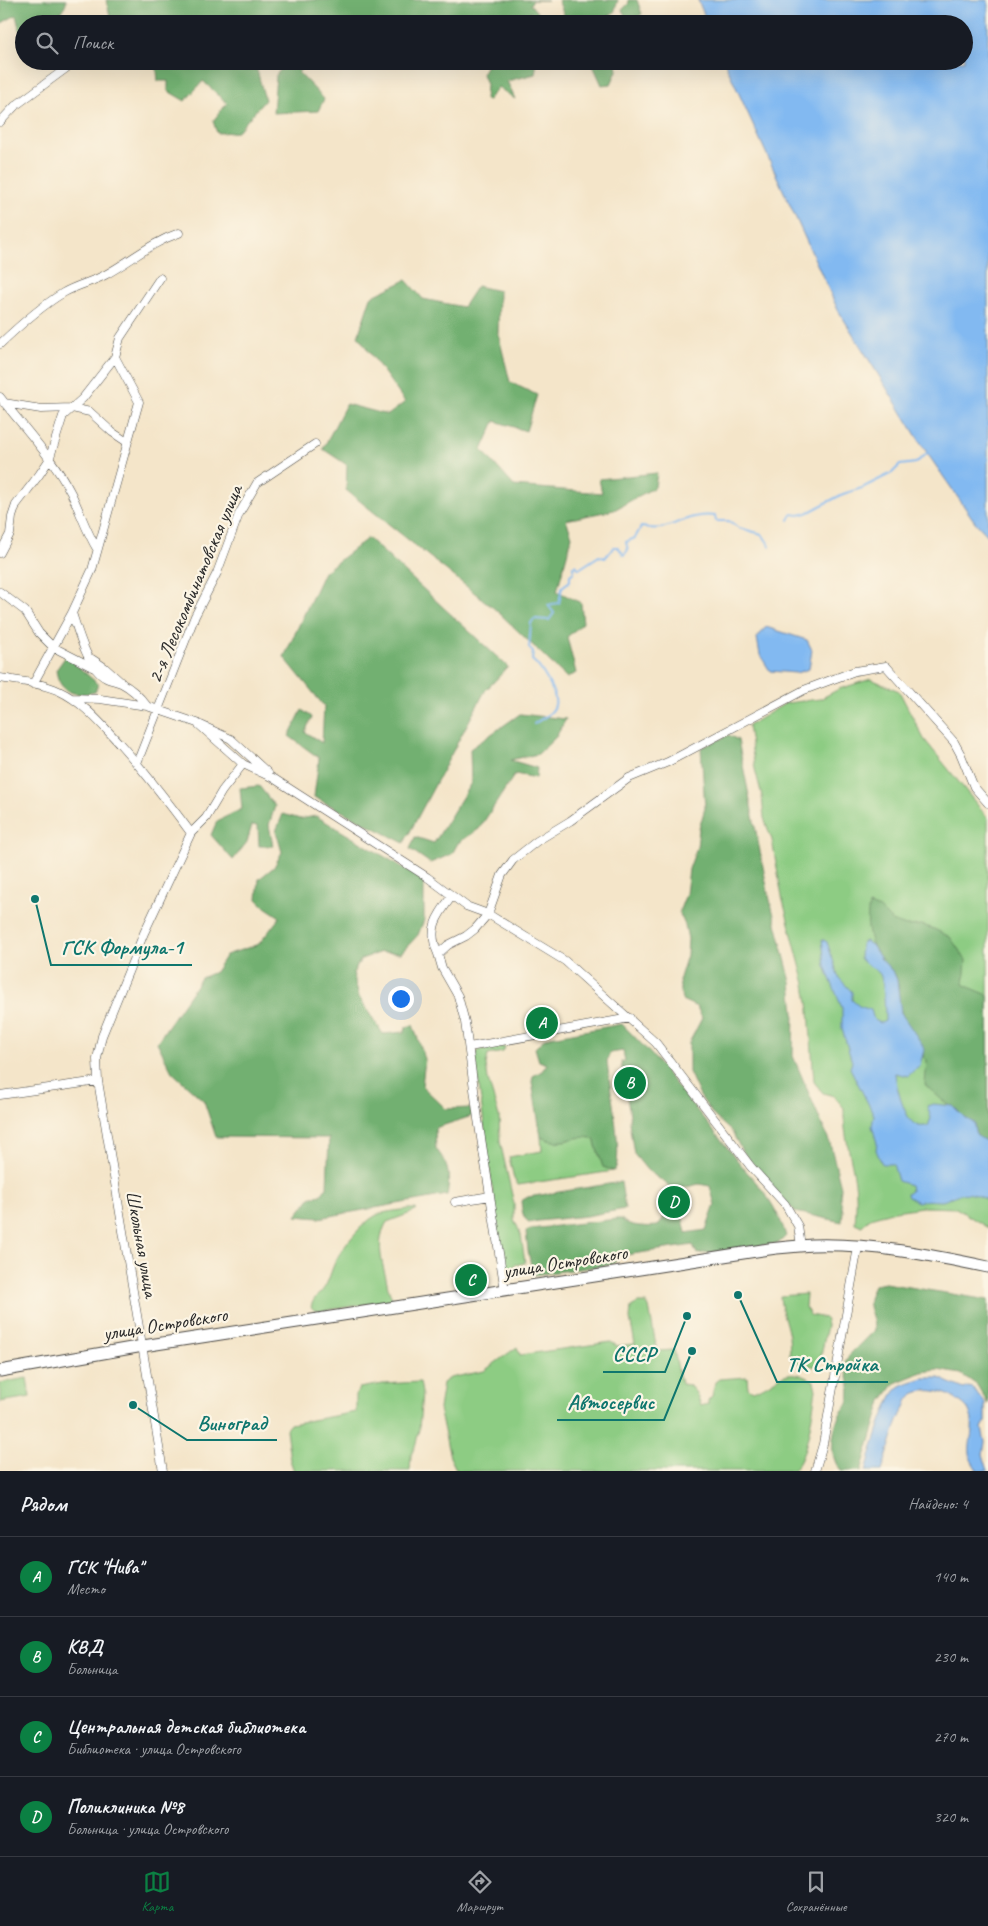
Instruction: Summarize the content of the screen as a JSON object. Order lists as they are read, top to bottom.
{
  "streets": {
    "main road": ["улица Островского"],
    "street": ["2-я Лесокомбинатовская улица", "Школьная улица"]
  },
  "crossings": [
    ["Школьная улица", "улица Островского"]
  ],
  "places": [
    "ГСК Формула-1",
    "ТК Стройка",
    "СССР",
    "Автосервис",
    "Виноград"
  ],
  "page": {
    "search": "Поиск",
    "pins": [
      "A",
      "B",
      "D",
      "C"
    ],
    "heading": ["Рядом", "Найдено: 4"],
    "list": [
      {
        "mark": "A",
        "name": "ГСК \"Нива\"",
        "note": "Место",
        "value": "140 m"
      },
      {
        "mark": "B",
        "name": "КВД",
        "note": "Больница",
        "value": "230 m"
      },
      {
        "mark": "C",
        "name": "Центральная детская библиотека",
        "note": "Библиотека · улица Островского",
        "value": "270 m"
      },
      {
        "mark": "D",
        "name": "Поликлиника №8",
        "note": "Больница · улица Островского",
        "value": "320 m"
      }
    ],
    "nav": ["Карта", "Маршрут", "Сохранённые"]
  }
}
